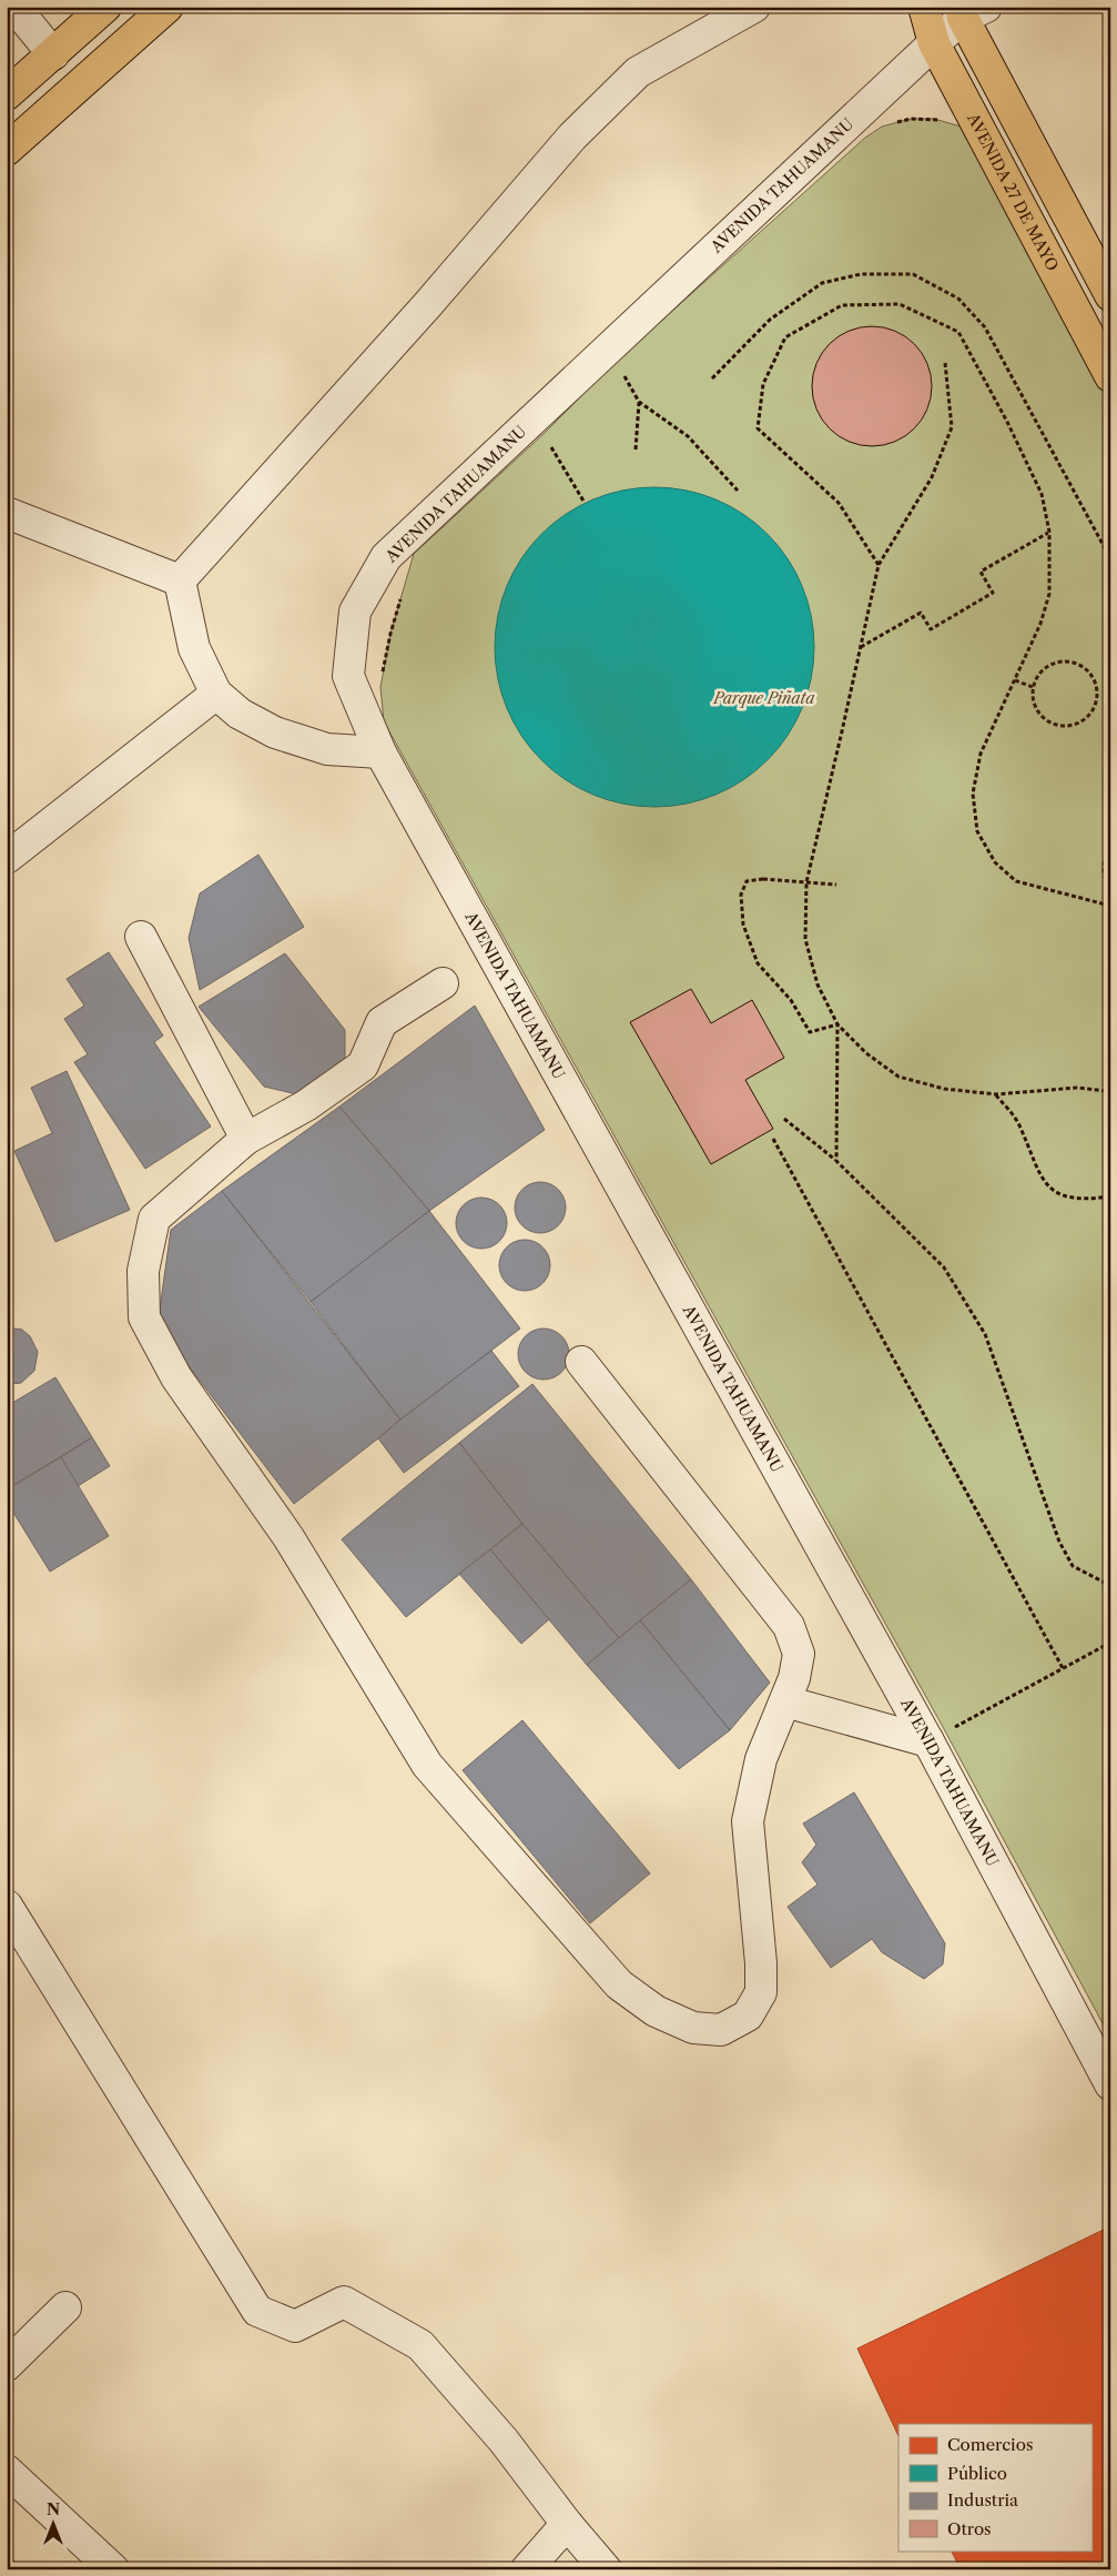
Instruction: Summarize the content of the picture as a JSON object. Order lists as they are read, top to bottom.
{
  "streets": {
    "main road": ["AVENIDA 27 DE MAYO"],
    "street": ["AVENIDA TAHUAMANU"]
  },
  "crossings": [
    ["AVENIDA TAHUAMANU", "AVENIDA 27 DE MAYO"]
  ],
  "parks": ["Parque Piñata"],
  "legend": [
    "Comercios",
    "Público",
    "Industria",
    "Otros"
  ],
  "north": "top"
}
